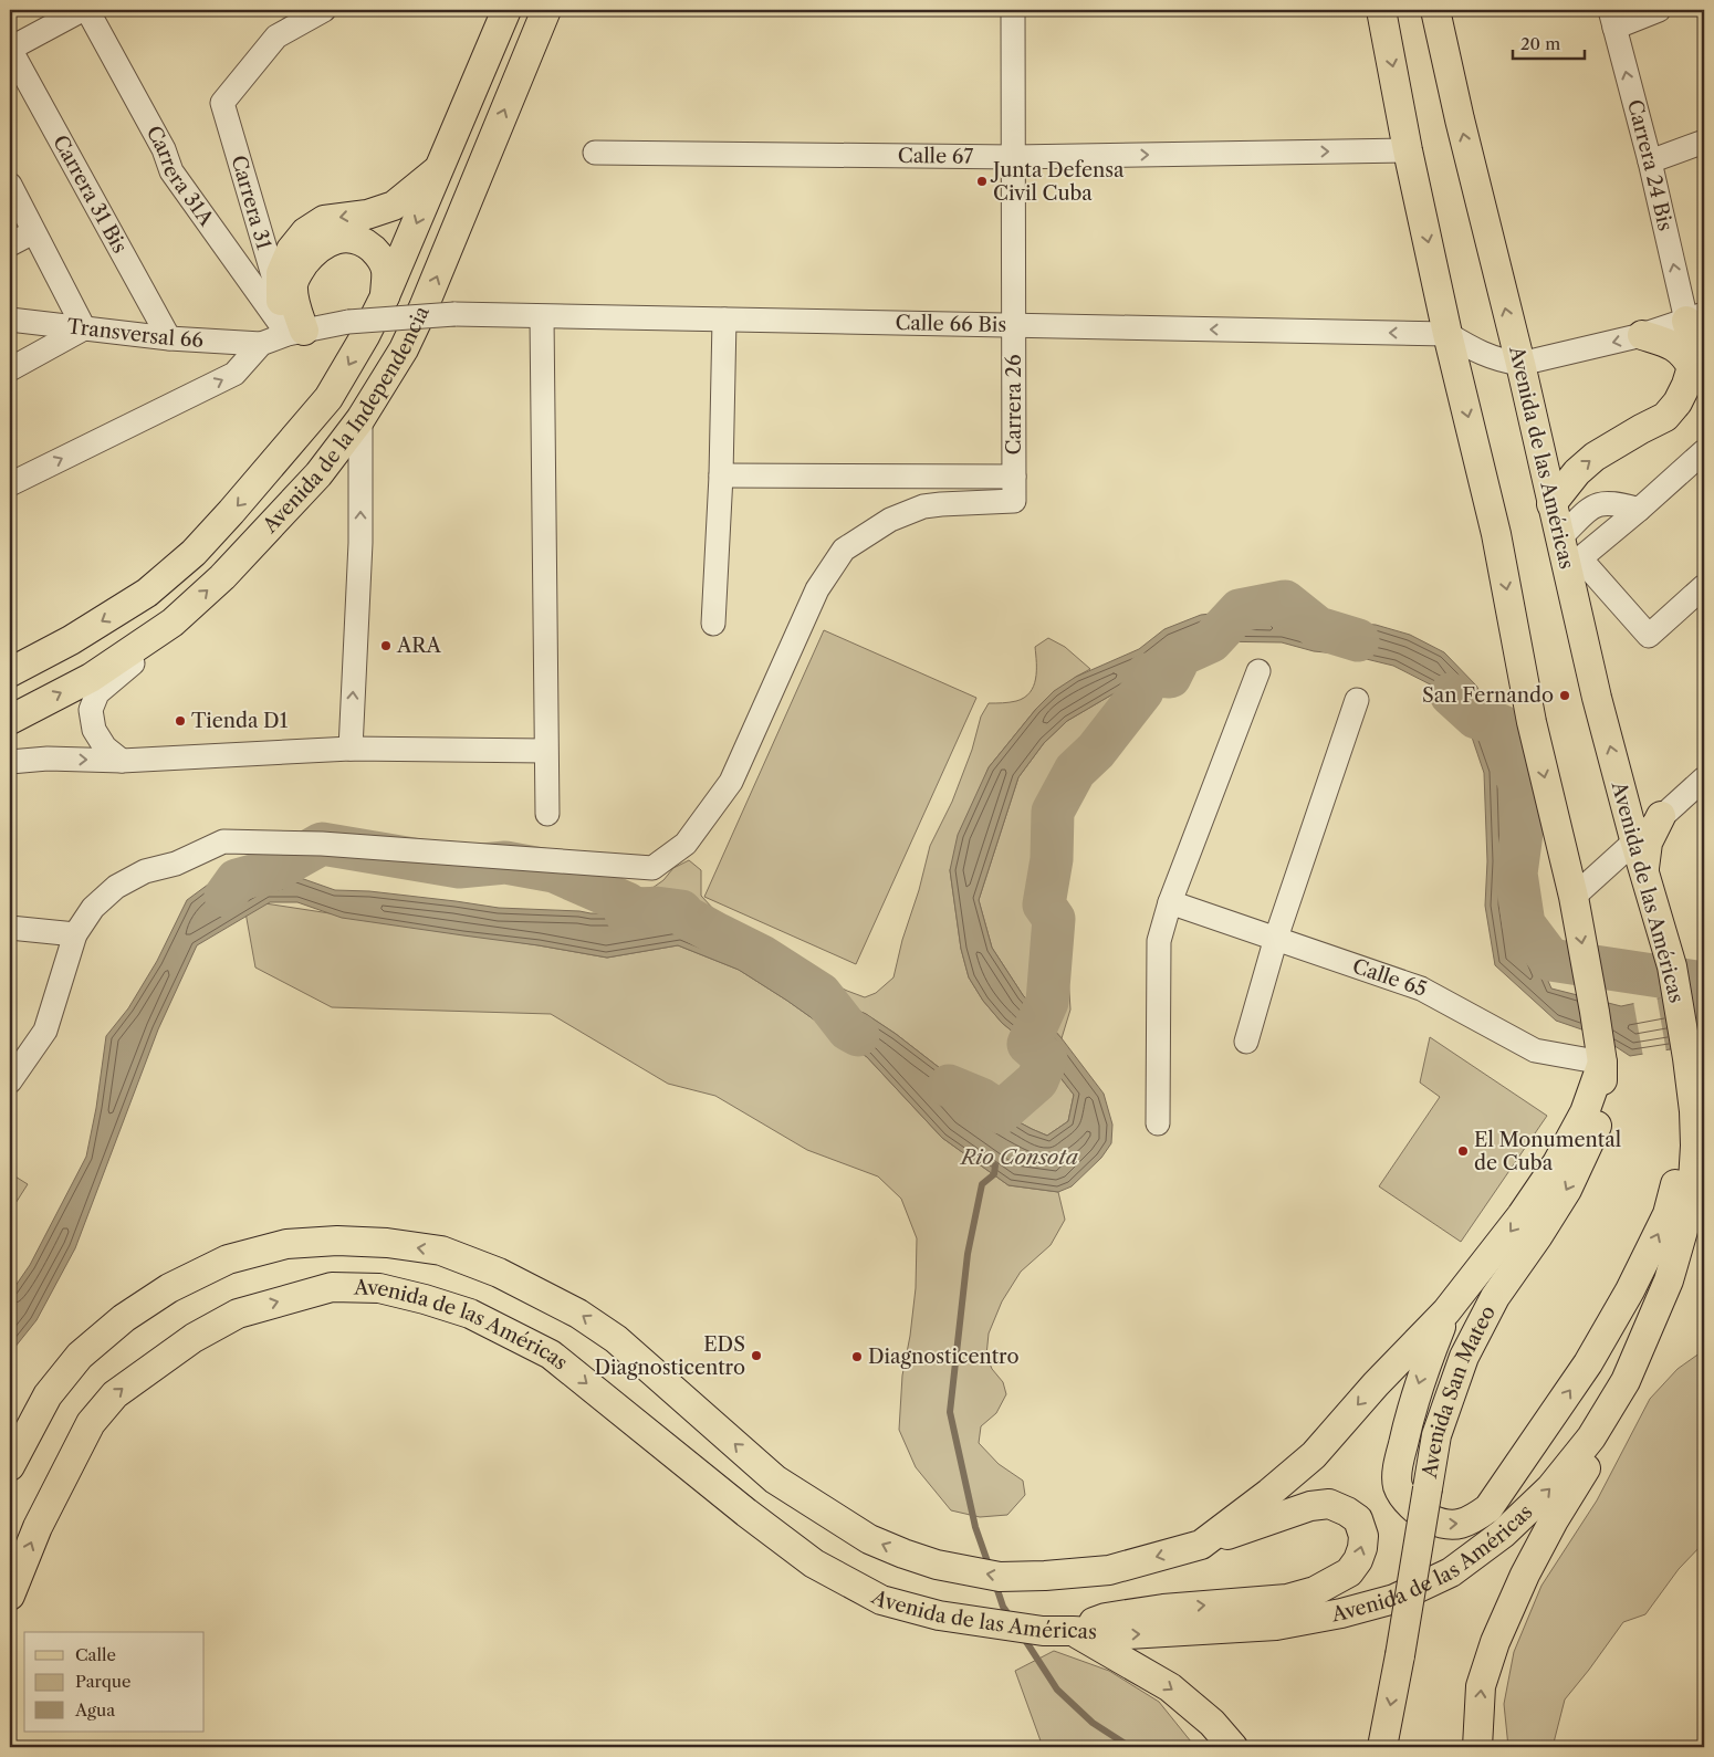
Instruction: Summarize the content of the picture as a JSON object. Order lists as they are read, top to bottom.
{
  "streets": {
    "main road": ["Avenida de la Independencia", "Avenida de las Américas", "Avenida San Mateo"],
    "street": [
      "Calle 67",
      "Carrera 24 Bis",
      "Carrera 31A",
      "Carrera 31 Bis",
      "Carrera 31",
      "Calle 66 Bis",
      "Transversal 66",
      "Carrera 26",
      "Calle 65"
    ]
  },
  "crossings": [
    ["Calle 67", "Carrera 26"],
    ["Calle 67", "Avenida de las Américas"],
    ["Carrera 31A", "Carrera 31"],
    ["Carrera 31A", "Calle 66 Bis"],
    ["Carrera 31 Bis", "Transversal 66"],
    ["Carrera 31", "Calle 66 Bis"],
    ["Calle 66 Bis", "Transversal 66"],
    ["Calle 66 Bis", "Carrera 26"],
    ["Calle 66 Bis", "Avenida de las Américas"],
    ["Avenida de las Américas", "Calle 65"],
    ["Avenida de las Américas", "Avenida San Mateo"],
    ["Calle 65", "Avenida San Mateo"]
  ],
  "one_way": ["Calle 67", "Carrera 24 Bis", "Calle 66 Bis"],
  "water": ["Rio Consota"],
  "places": [
    "Junta Defensa Civil Cuba",
    "ARA",
    "San Fernando",
    "Tienda D1",
    "El Monumental de Cuba",
    "EDS Diagnosticentro",
    "Diagnosticentro"
  ],
  "legend": ["Calle", "Parque", "Agua"],
  "scale_bar": "20 m"
}
